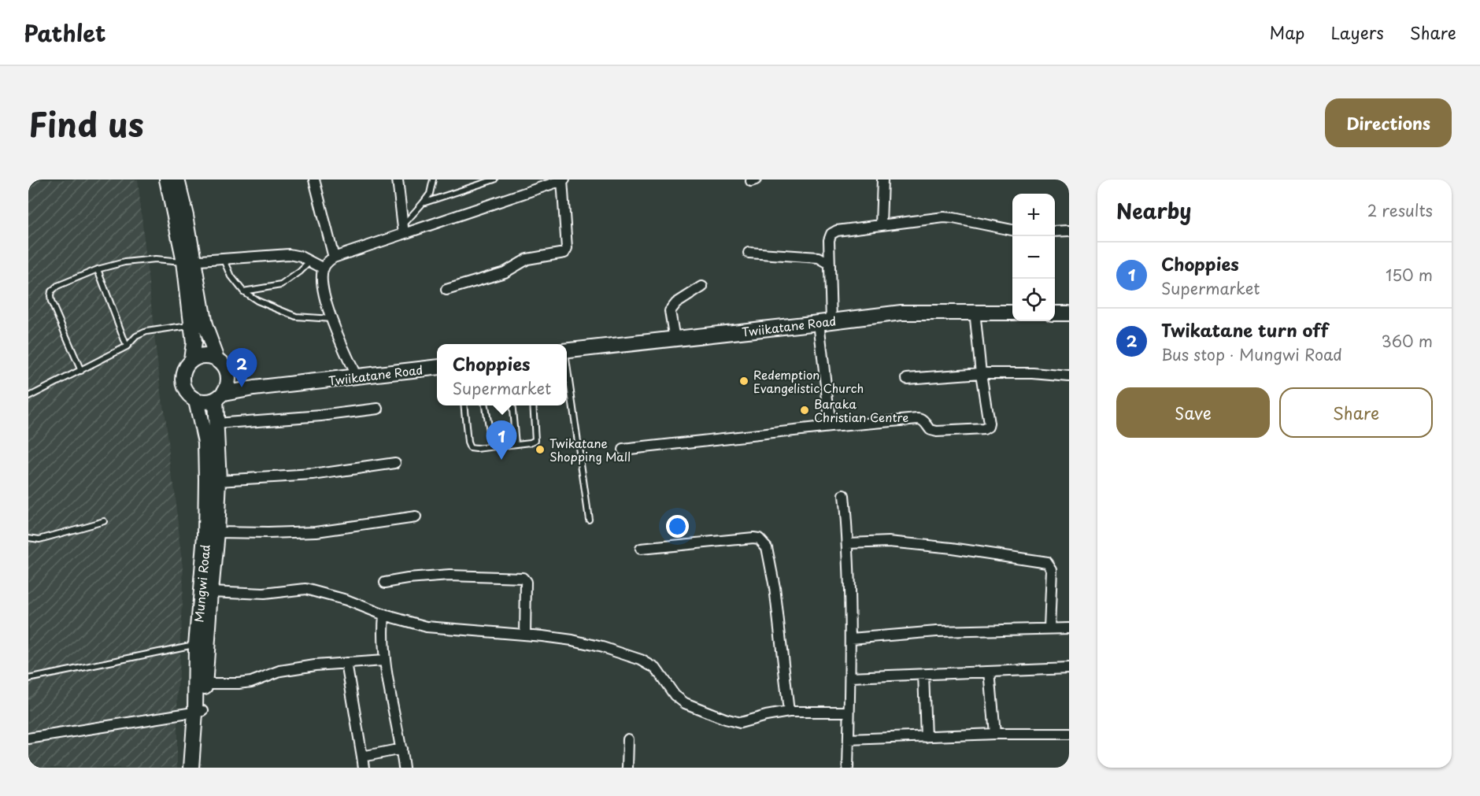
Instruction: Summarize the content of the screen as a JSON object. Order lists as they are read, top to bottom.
{
  "streets": {
    "main road": ["Twiikatane Road", "Mungwi Road"]
  },
  "crossings": [
    ["Twiikatane Road", "Mungwi Road"]
  ],
  "places": ["Redemption Evangelistic Church", "Baraka Christian Centre", "Twikatane Shopping Mall"],
  "page": {
    "header": "Pathlet",
    "nav": ["Map", "Layers", "Share"],
    "title": "Find us",
    "buttons": [
      "Directions",
      ["Save", "Share"]
    ],
    "heading": ["Nearby", "2 results"],
    "map_buttons": ["+", "−"],
    "list": [
      {
        "mark": "1",
        "name": "Choppies",
        "note": "Supermarket",
        "value": "150 m"
      },
      {
        "mark": "2",
        "name": "Twikatane turn off",
        "note": "Bus stop · Mungwi Road",
        "value": "360 m"
      }
    ],
    "popup": ["Choppies", "Supermarket"],
    "pins": ["2", "1"]
  }
}
